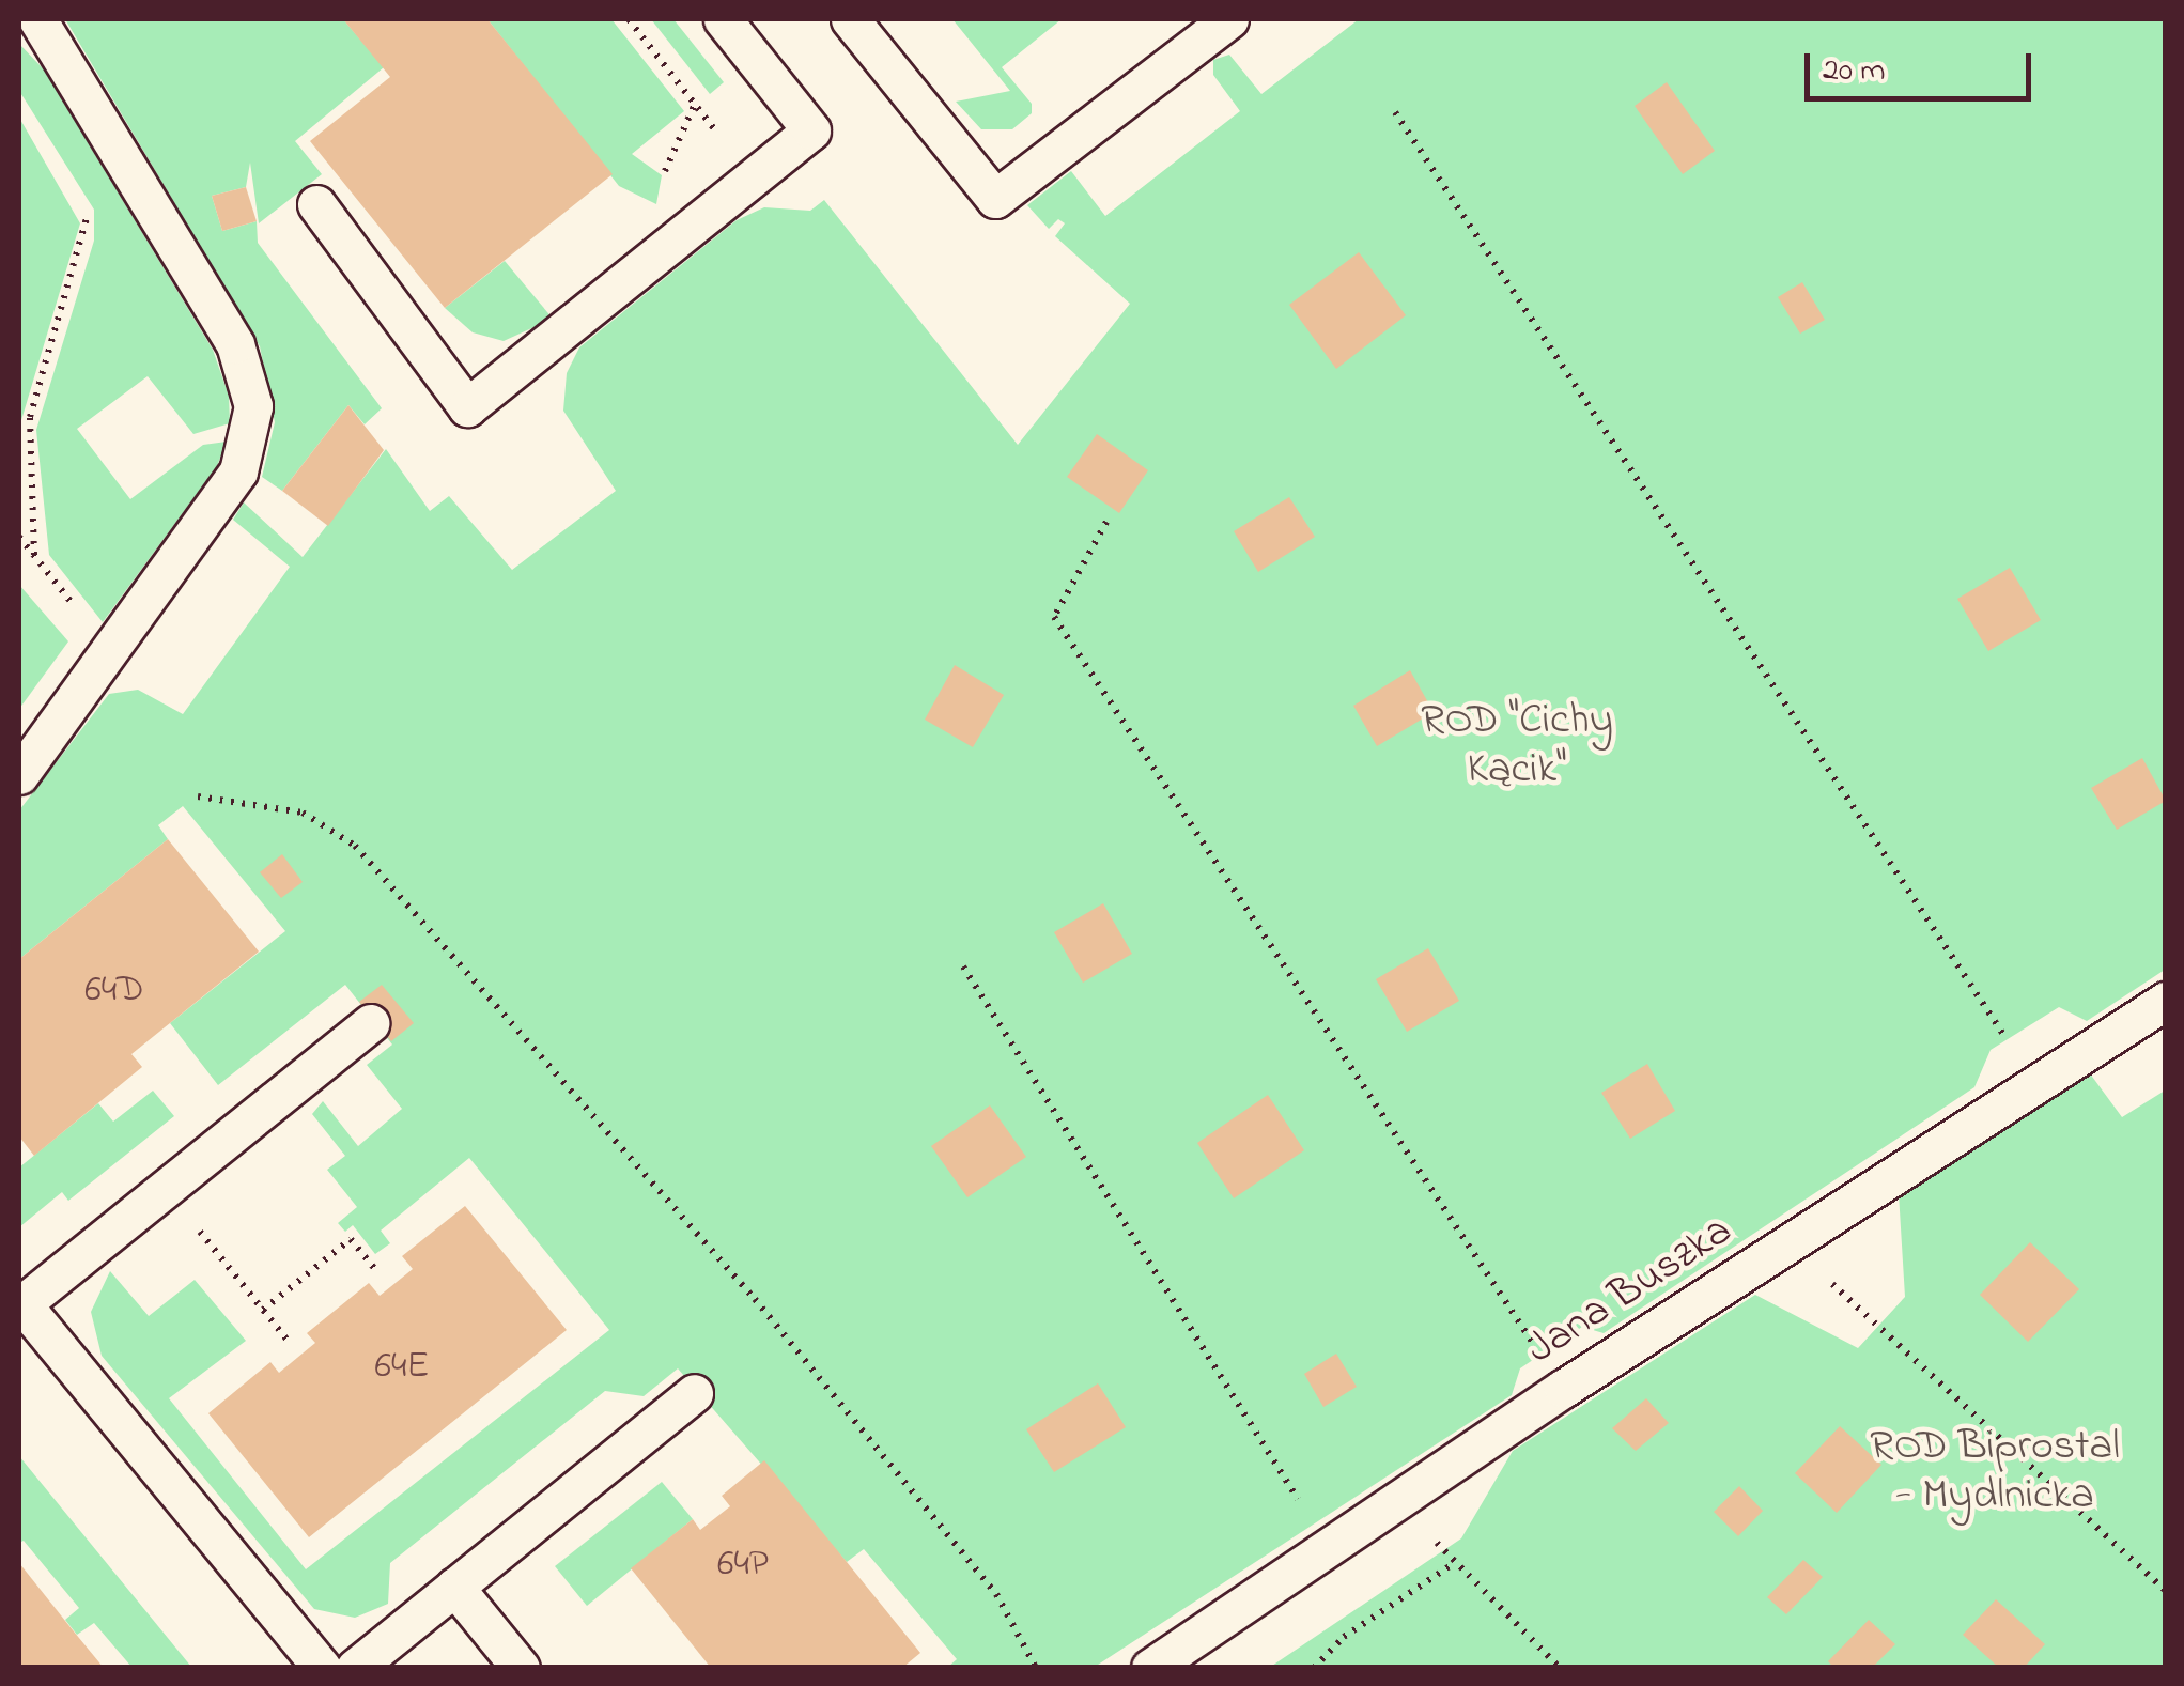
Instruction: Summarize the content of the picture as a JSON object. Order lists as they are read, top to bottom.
{
  "streets": {
    "lane": ["Jana Buszka"]
  },
  "parks": ["ROD \"Cichy Kącik\"", "ROD Biprostal - Mydlnicka"],
  "house_numbers": ["64D", "64E", "64P"],
  "scale_bar": "20 m"
}
